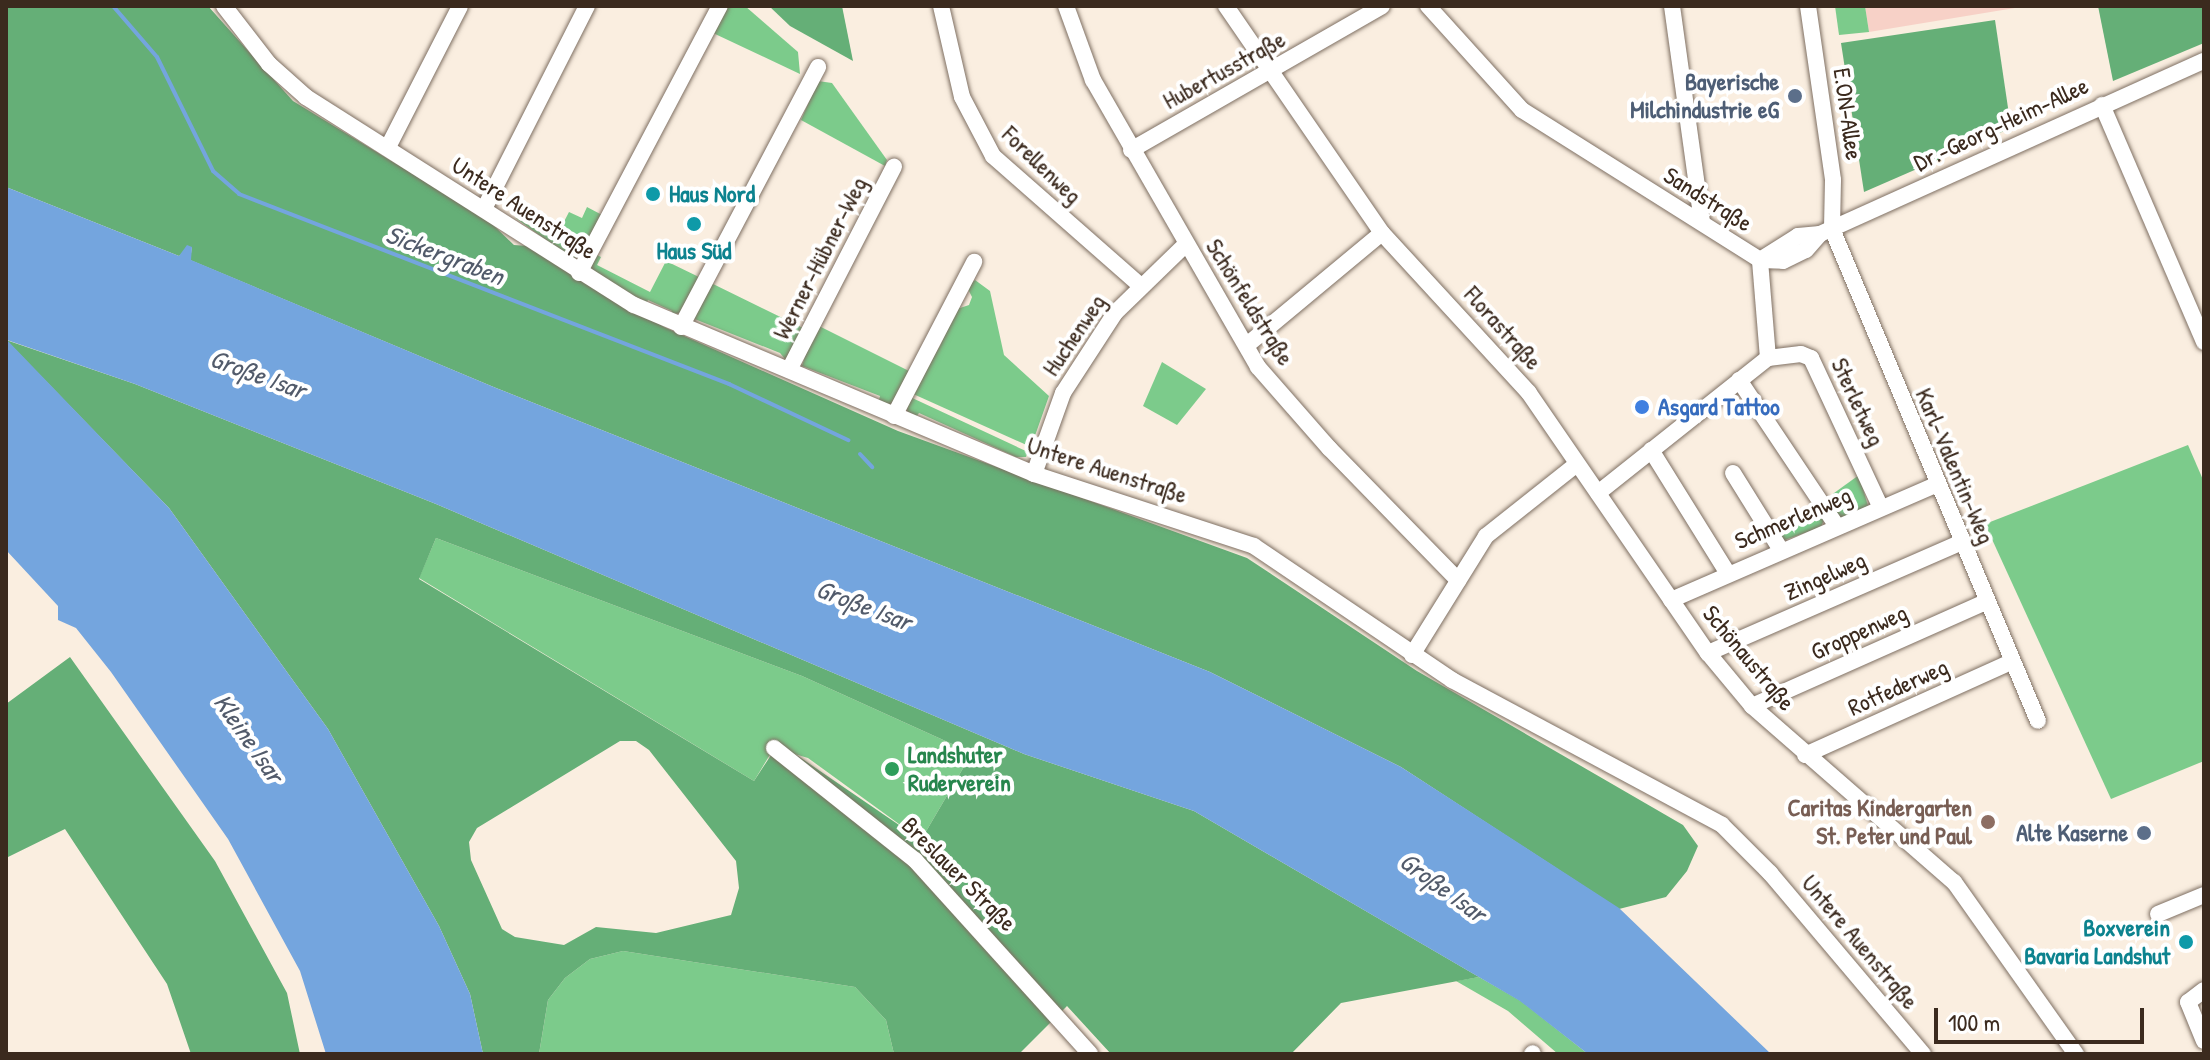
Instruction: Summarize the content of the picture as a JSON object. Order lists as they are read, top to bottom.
{
  "streets": {
    "street": [
      "Hubertusstraße",
      "E.ON-Allee",
      "Dr.-Georg-Heim-Allee",
      "Forellenweg",
      "Sandstraße",
      "Untere Auenstraße",
      "Werner-Hübner-Weg",
      "Schönfeldstraße",
      "Florastraße",
      "Huchenweg",
      "Sterletweg",
      "Karl-Valentin-Weg",
      "Schmerlenweg",
      "Zingelweg",
      "Groppenweg",
      "Schönaustraße",
      "Rotfederweg",
      "Breslauer Straße"
    ]
  },
  "crossings": [
    ["Hubertusstraße", "Schönfeldstraße"],
    ["Hubertusstraße", "Florastraße"],
    ["E.ON-Allee", "Dr.-Georg-Heim-Allee"],
    ["E.ON-Allee", "Karl-Valentin-Weg"],
    ["Dr.-Georg-Heim-Allee", "Sandstraße"],
    ["Dr.-Georg-Heim-Allee", "Karl-Valentin-Weg"],
    ["Forellenweg", "Huchenweg"],
    ["Sandstraße", "Sterletweg"],
    ["Untere Auenstraße", "Werner-Hübner-Weg"],
    ["Untere Auenstraße", "Huchenweg"],
    ["Schönfeldstraße", "Huchenweg"],
    ["Florastraße", "Schönaustraße"],
    ["Sterletweg", "Schmerlenweg"],
    ["Karl-Valentin-Weg", "Schmerlenweg"],
    ["Karl-Valentin-Weg", "Zingelweg"],
    ["Karl-Valentin-Weg", "Groppenweg"],
    ["Karl-Valentin-Weg", "Rotfederweg"],
    ["Schmerlenweg", "Schönaustraße"],
    ["Zingelweg", "Schönaustraße"],
    ["Groppenweg", "Schönaustraße"],
    ["Schönaustraße", "Rotfederweg"]
  ],
  "water": ["Sickergraben", "Große Isar", "Kleine Isar"],
  "places": [
    "Bayerische Milchindustrie eG",
    "Haus Nord",
    "Haus Süd",
    "Asgard Tattoo",
    "Landshuter Ruderverein",
    "Caritas Kindergarten St. Peter und Paul",
    "Alte Kaserne",
    "Boxverein Bavaria Landshut"
  ],
  "scale_bar": "100 m"
}
